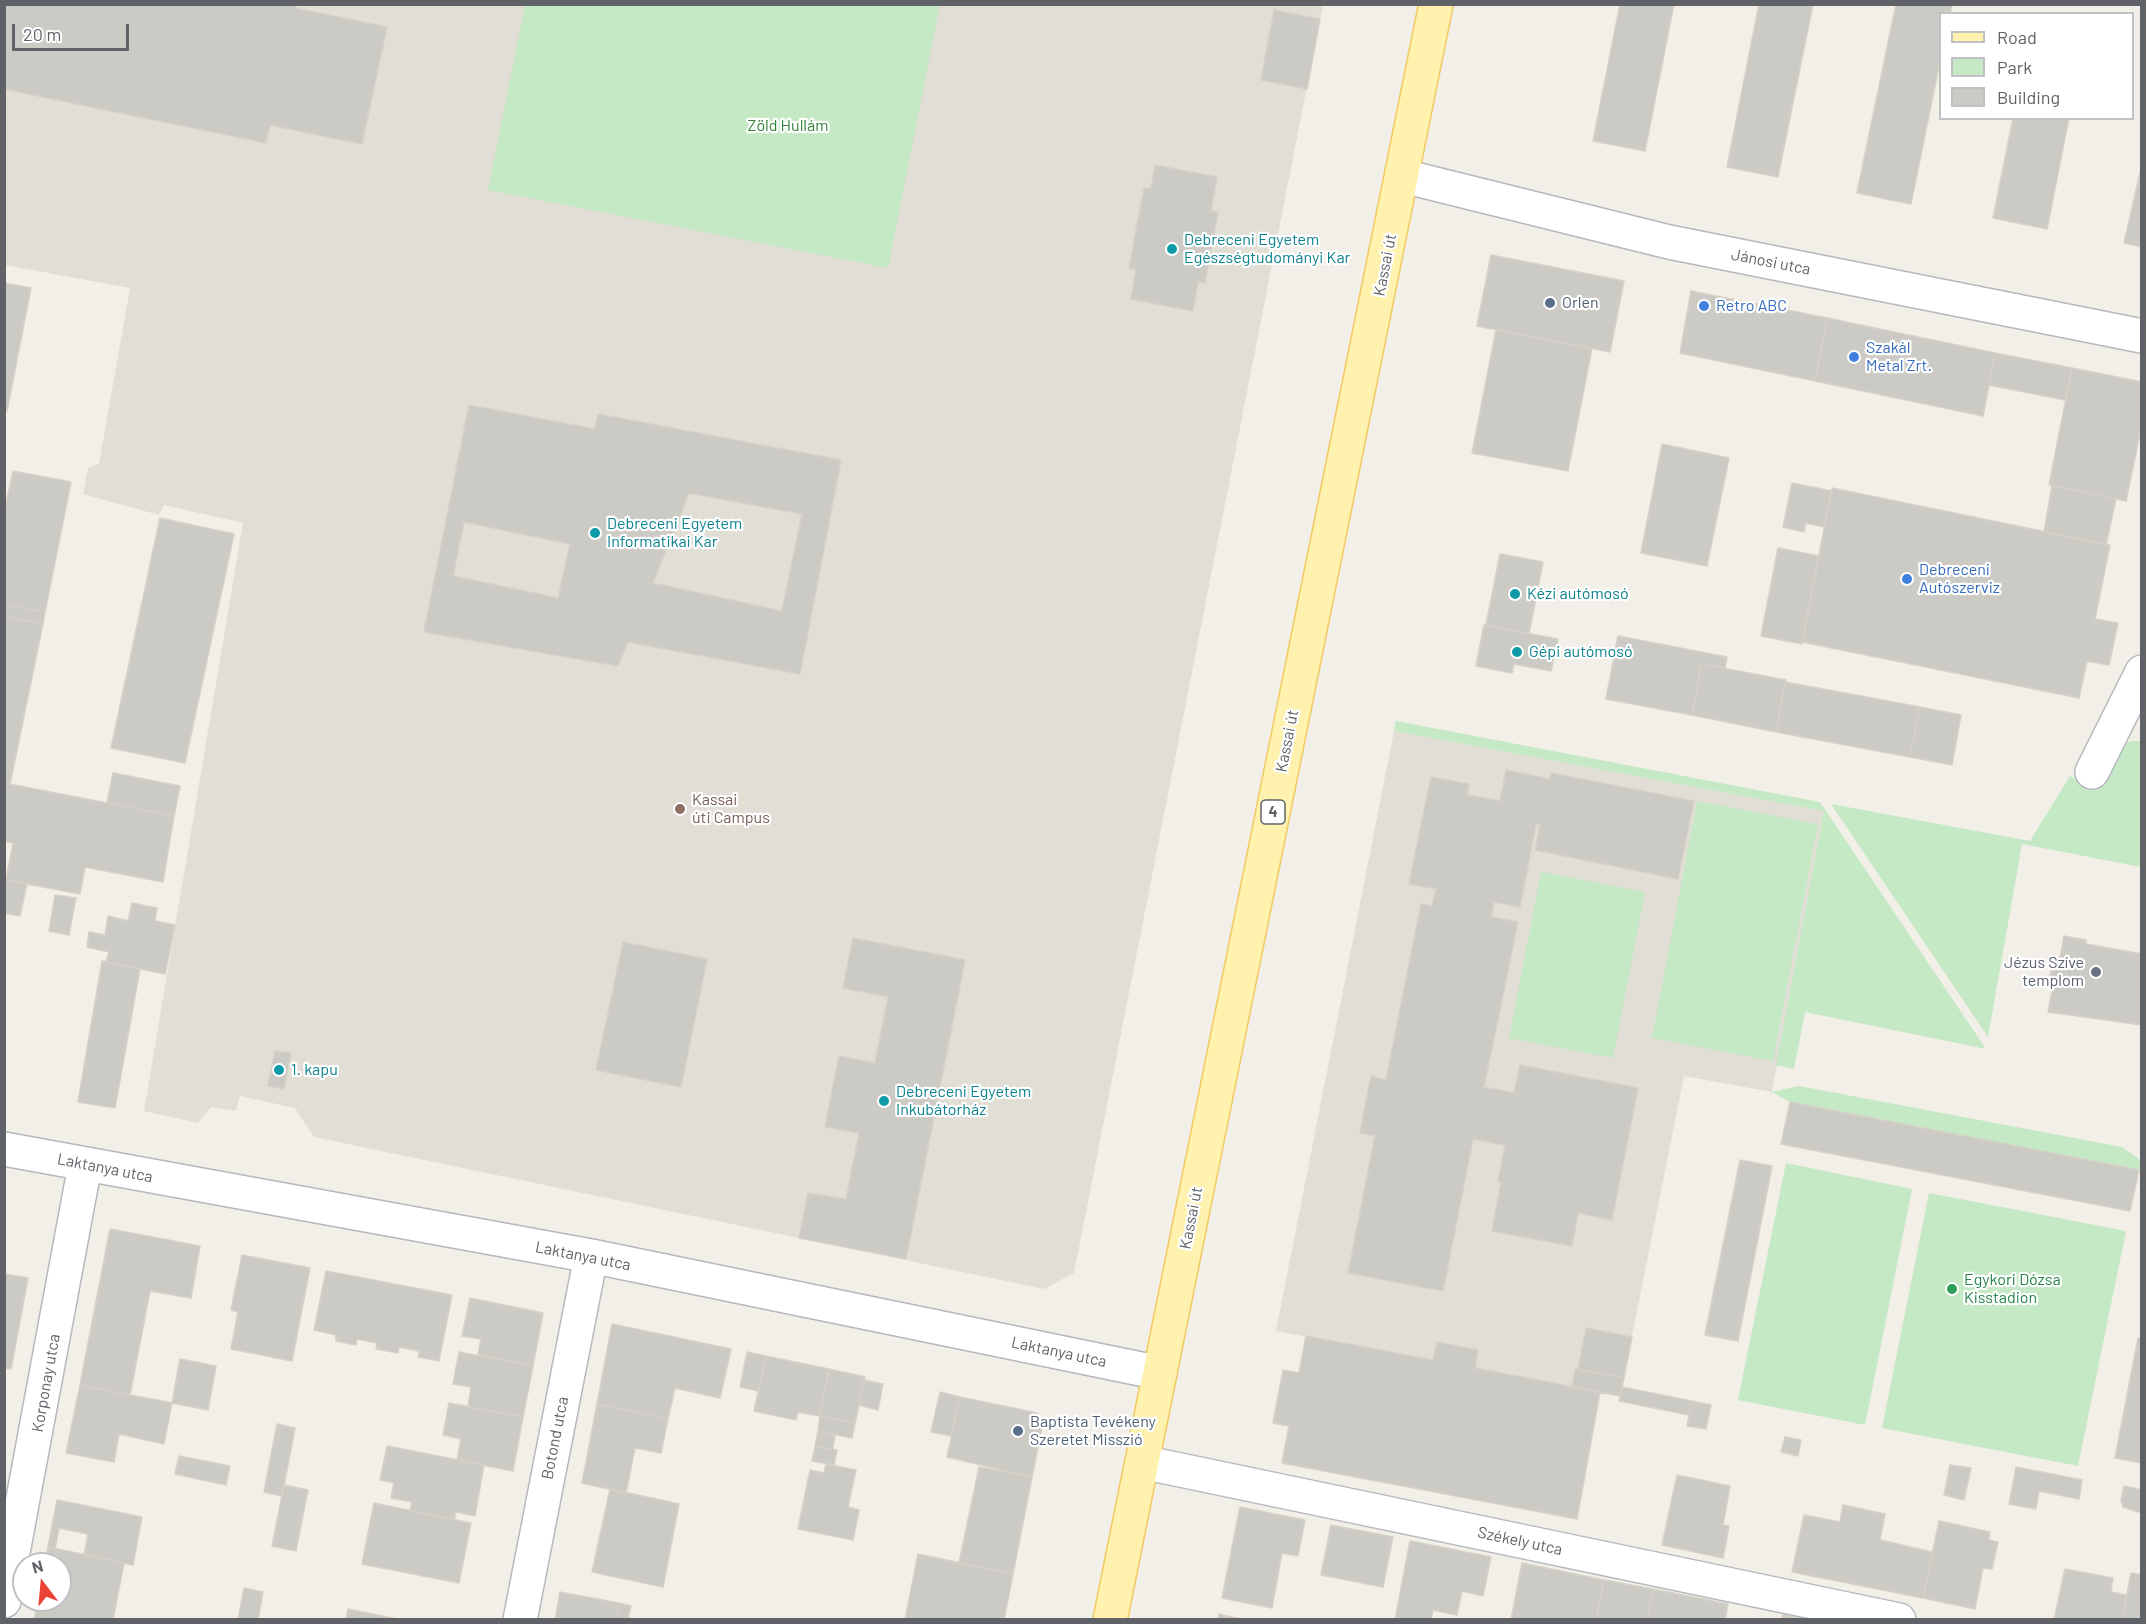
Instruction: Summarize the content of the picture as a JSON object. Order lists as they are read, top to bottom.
{
  "streets": {
    "main road": ["Kassai út", "4"],
    "street": [
      "Jánosi utca",
      "Laktanya utca",
      "Korponay utca",
      "Botond utca",
      "Székely utca"
    ]
  },
  "crossings": [
    ["Jánosi utca", "Kassai út"],
    ["Kassai út", "Laktanya utca"],
    ["Kassai út", "Székely utca"],
    ["Laktanya utca", "Korponay utca"],
    ["Laktanya utca", "Botond utca"]
  ],
  "parks": ["Zöld Hullám"],
  "places": [
    "Debreceni Egyetem Egészségtudományi Kar",
    "Orlen",
    "Retro ABC",
    "Szakál Metal Zrt.",
    "Debreceni Egyetem Informatikai Kar",
    "Debreceni Autószerviz",
    "Kézi autómosó",
    "Gépi autómosó",
    "Kassai úti Campus",
    "Jézus Szíve templom",
    "1. kapu",
    "Debreceni Egyetem Inkubátorház",
    "Egykori Dózsa Kisstadion",
    "Baptista Tevékeny Szeretet Misszió"
  ],
  "legend": ["Road", "Park", "Building"],
  "scale_bar": "20 m",
  "north": "top"
}
